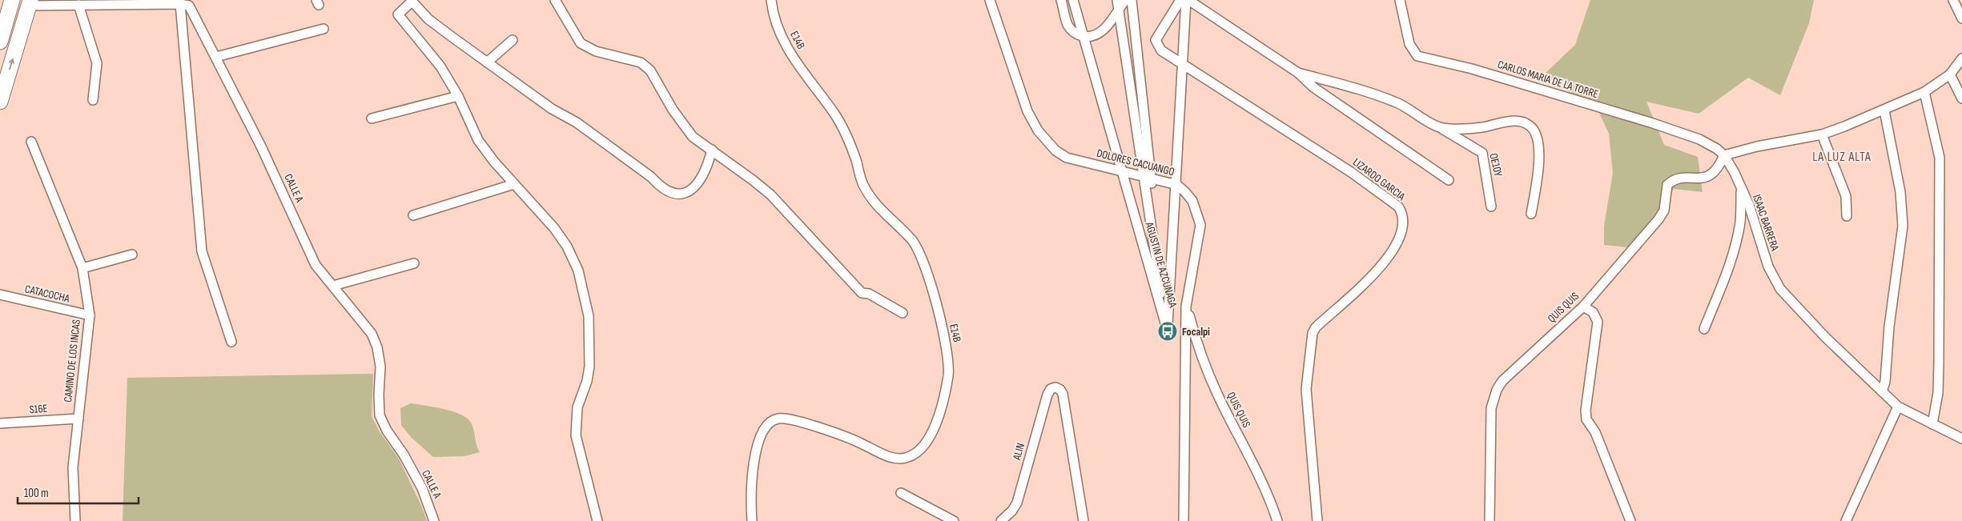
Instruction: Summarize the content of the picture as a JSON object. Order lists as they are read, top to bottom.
{
  "streets": {
    "street": [
      "E14B",
      "CARLOS MARIA DE LA TORRE",
      "DOLORES CACUANGO",
      "OE10Y",
      "LIZARDO GARCIA",
      "CALLE A",
      "ISAAC BARRERA",
      "AGUSTIN DE AZCUNAGA",
      "CATACOCHA",
      "QUIS QUIS",
      "CAMINO DE LOS INCAS",
      "S16E",
      "ALIN"
    ]
  },
  "crossings": [
    ["CARLOS MARIA DE LA TORRE", "ISAAC BARRERA"],
    ["CARLOS MARIA DE LA TORRE", "QUIS QUIS"],
    ["DOLORES CACUANGO", "AGUSTIN DE AZCUNAGA"],
    ["DOLORES CACUANGO", "QUIS QUIS"],
    ["LIZARDO GARCIA", "AGUSTIN DE AZCUNAGA"],
    ["ISAAC BARRERA", "QUIS QUIS"],
    ["CATACOCHA", "CAMINO DE LOS INCAS"],
    ["CAMINO DE LOS INCAS", "S16E"]
  ],
  "districts": ["LA LUZ ALTA"],
  "places": {
    "bus stop": ["Focalpi"]
  },
  "scale_bar": "100 m"
}
